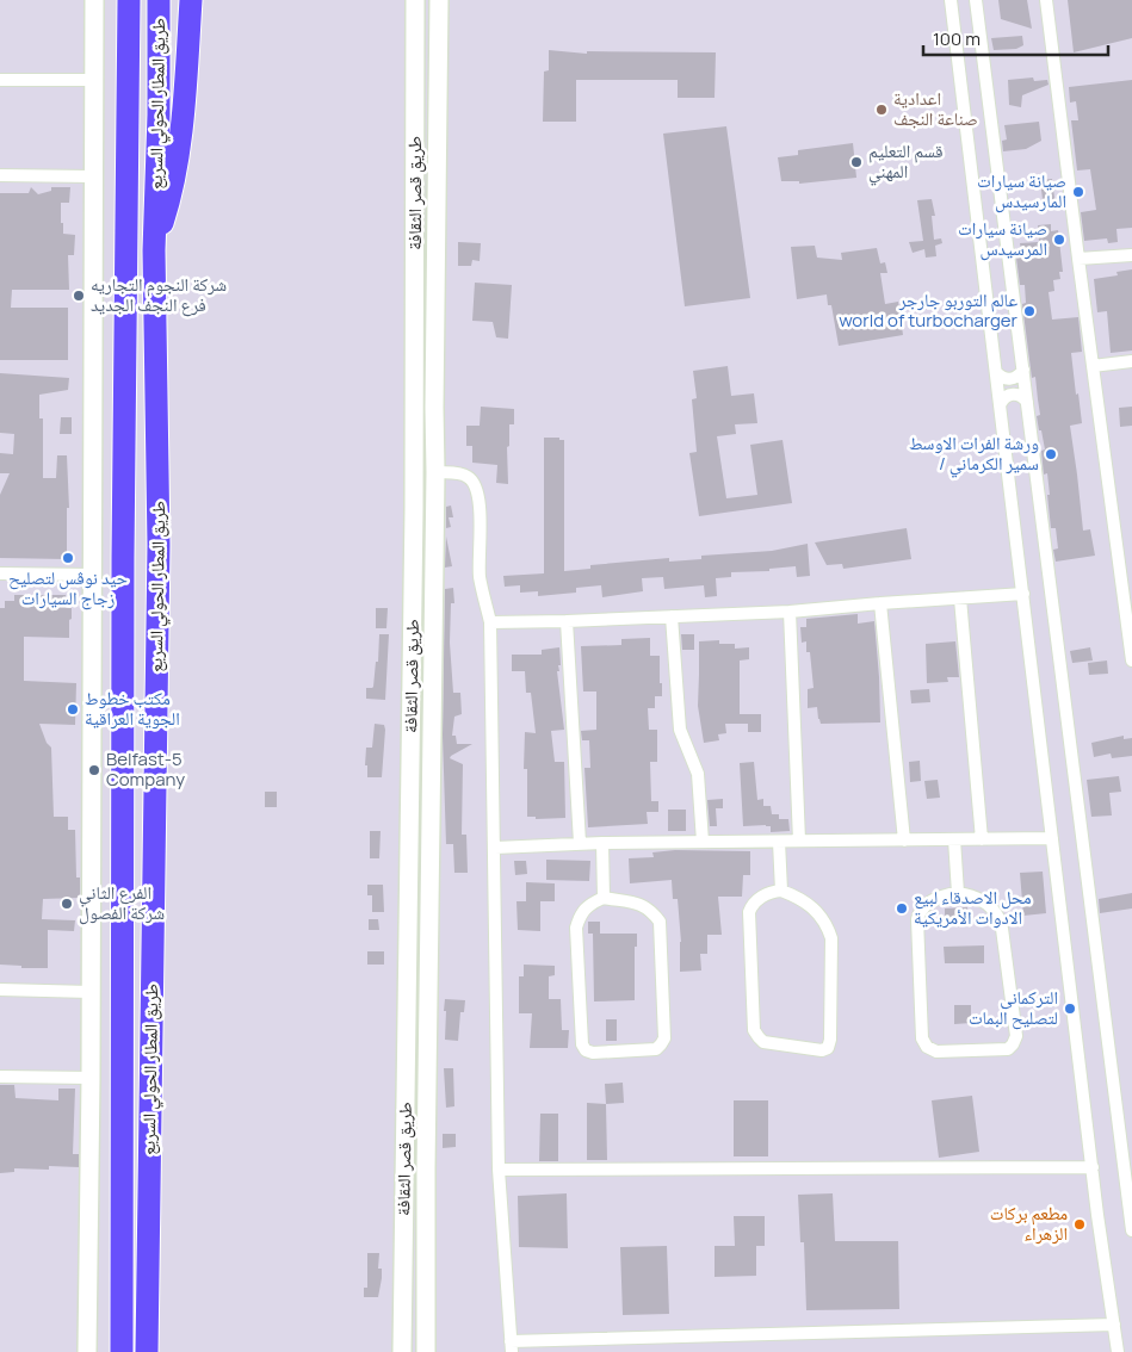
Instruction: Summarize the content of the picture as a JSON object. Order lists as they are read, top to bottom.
{
  "streets": {
    "highway": ["طريق المطار الحولي السريع"],
    "street": ["طريق قصر الثقافة"]
  },
  "places": [
    "اعدادية صناعة النجف",
    "قسم التعليم المهني",
    "صيانة سيارات المارسيدس",
    "صيانة سيارات المرسيدس",
    "شركة النجوم التجاريه فرع النجف الجديد",
    "عالم التوربو جارجر world of turbocharger",
    "ورشة الفرات الاوسط / سمير الكرماني",
    "حيد نوڤس لتصليح زجاج السيارات",
    "مكتب خطوط الجوية العراقية",
    "Belfast-5 Company",
    "الفرع الثاني شركة الفصول",
    "محل الاصدقاء لبيع الادوات الأمريكية",
    "التركماني لتصليح البمات",
    "مطعم بركات الزهراء"
  ],
  "scale_bar": "100 m"
}
